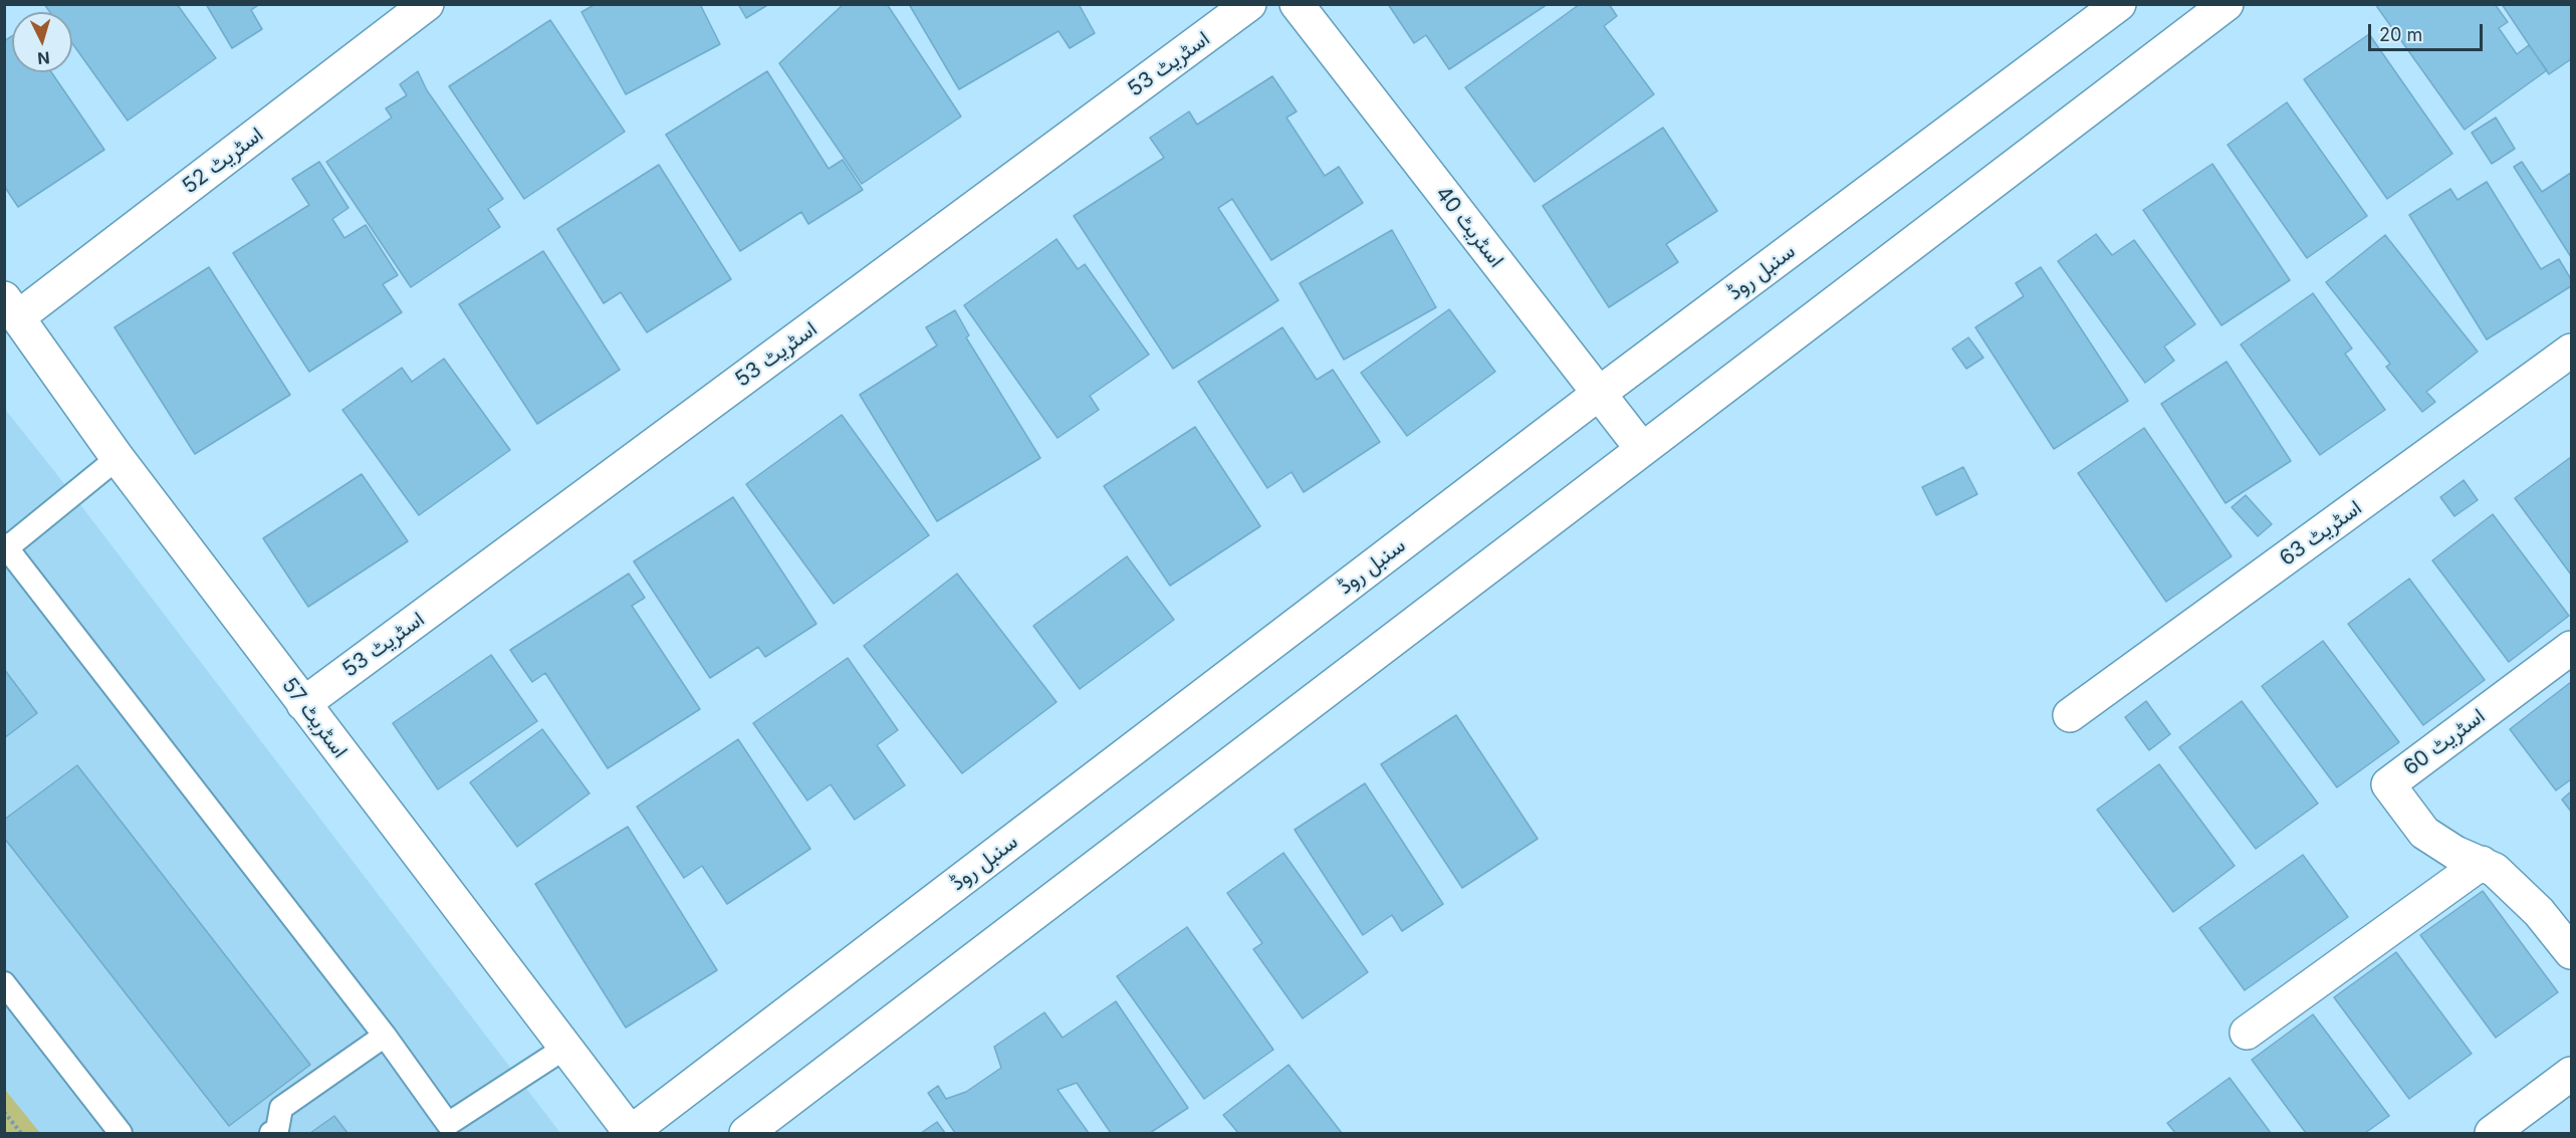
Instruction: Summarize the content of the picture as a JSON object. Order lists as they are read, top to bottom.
{
  "streets": {
    "street": [
      "اسٹریٹ 53",
      "اسٹریٹ 52",
      "اسٹریٹ 40",
      "سنبل روڈ",
      "اسٹریٹ 63",
      "اسٹریٹ 57",
      "اسٹریٹ 60"
    ]
  },
  "crossings": [
    ["اسٹریٹ 53", "اسٹریٹ 57"],
    ["اسٹریٹ 52", "اسٹریٹ 57"],
    ["اسٹریٹ 40", "سنبل روڈ"],
    ["سنبل روڈ", "اسٹریٹ 57"]
  ],
  "scale_bar": "20 m",
  "north": "bottom"
}
